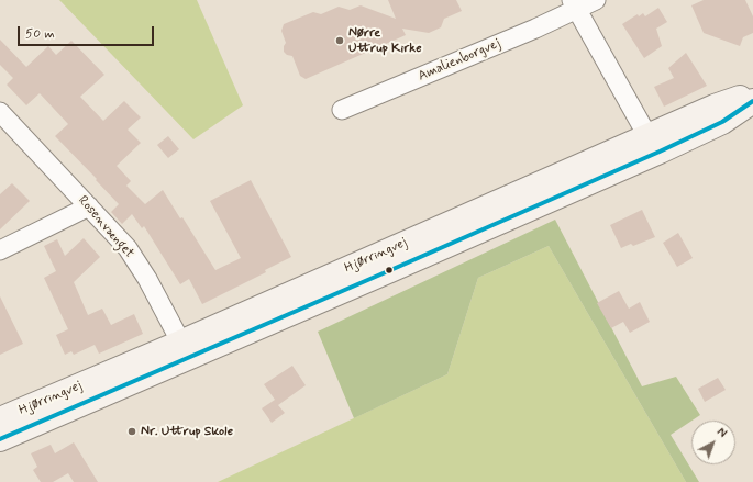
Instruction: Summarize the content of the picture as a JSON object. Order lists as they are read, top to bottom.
{
  "streets": {
    "main road": ["Hjørringvej"],
    "street": ["Amalienborgvej", "Rosenvænget"]
  },
  "crossings": [
    ["Rosenvænget", "Hjørringvej"]
  ],
  "places": ["Nørre Uttrup Kirke", "Nr. Uttrup Skole"],
  "scale_bar": "50 m",
  "north": "top right"
}
